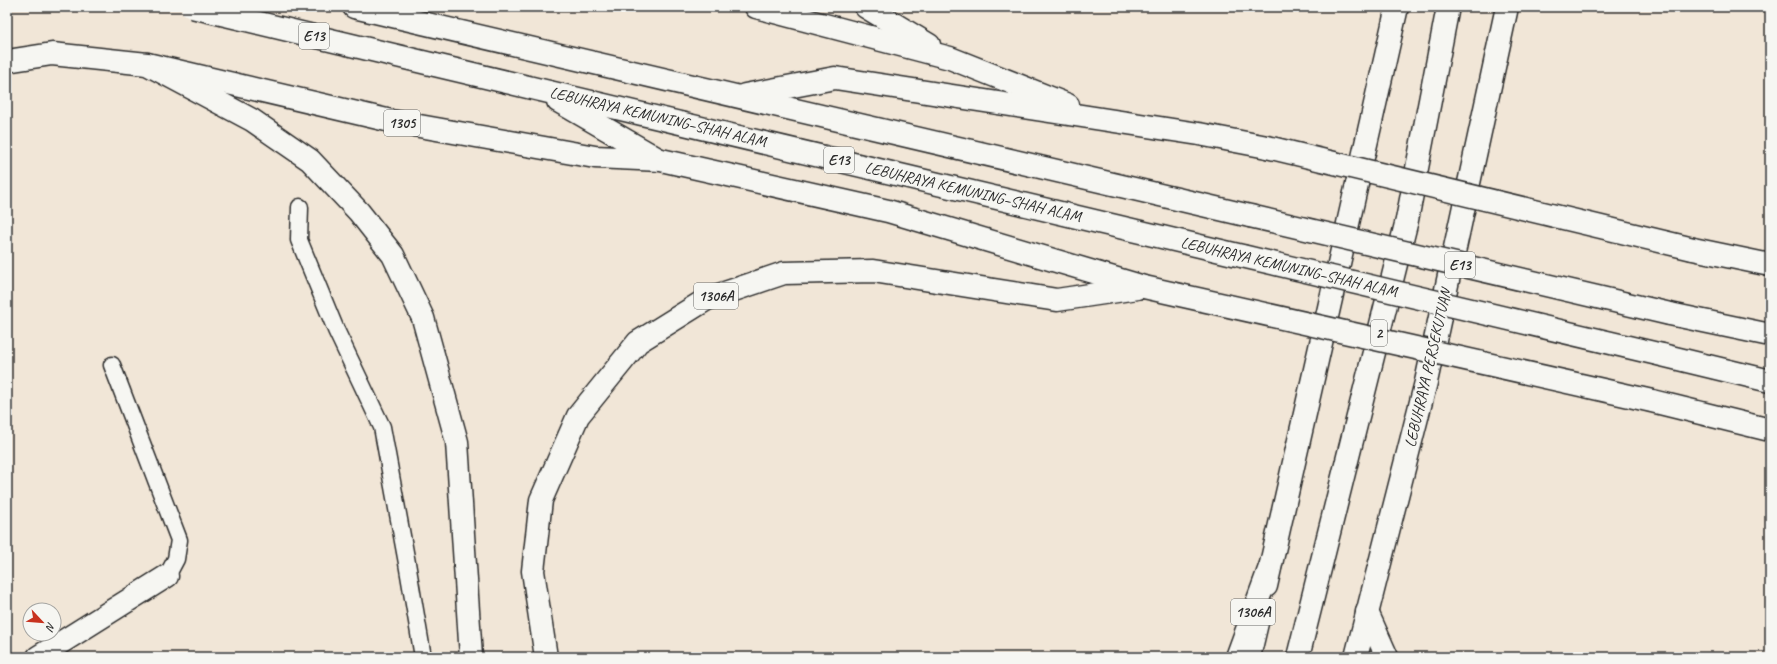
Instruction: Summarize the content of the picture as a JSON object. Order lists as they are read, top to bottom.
{
  "streets": {
    "main road": [
      "E13",
      "LEBUHRAYA KEMUNING–SHAH ALAM",
      "1305",
      "1306A",
      "2",
      "LEBUHRAYA PERSEKUTUAN"
    ]
  },
  "north": "bottom right"
}
